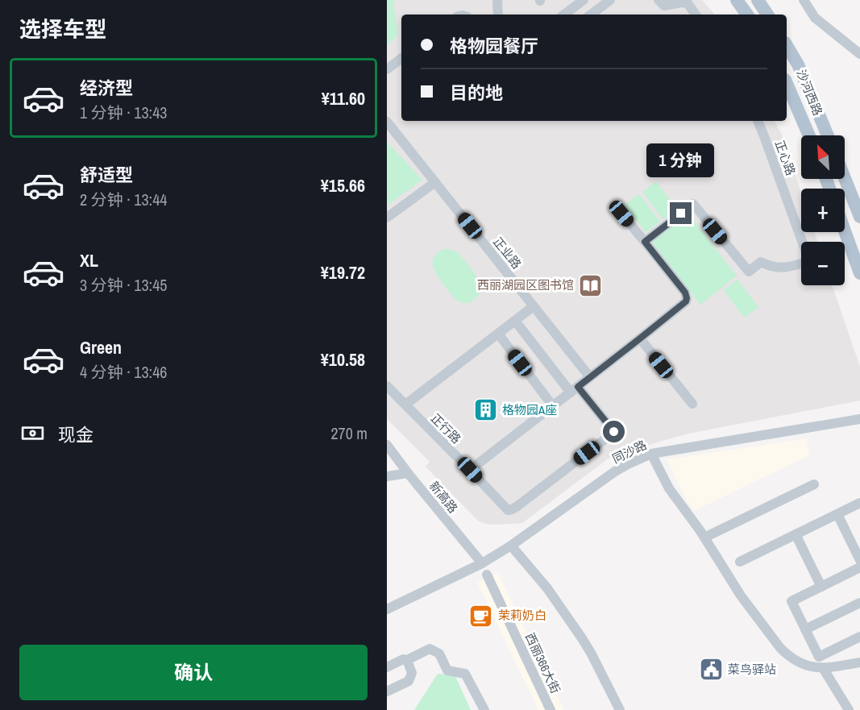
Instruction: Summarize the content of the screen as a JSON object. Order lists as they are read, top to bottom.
{
  "streets": {
    "main road": ["沙河西路"],
    "street": [
      "正心路",
      "正业路",
      "正行路",
      "同沙路",
      "新高路",
      "西丽366大街"
    ]
  },
  "crossings": [
    ["同沙路", "新高路"]
  ],
  "places": {
    "library": ["西丽湖园区图书馆"],
    "building": ["格物园A座"],
    "cafe": ["茉莉奶白"],
    "public building": ["菜鸟驿站"]
  },
  "north": "top left",
  "page": {
    "heading": "选择车型",
    "banner": ["格物园餐厅", "目的地"],
    "list": [
      {
        "name": "经济型",
        "note": "1 分钟 · 13:43",
        "value": "¥11.60"
      },
      {
        "name": "舒适型",
        "note": "2 分钟 · 13:44",
        "value": "¥15.66"
      },
      {
        "name": "XL",
        "note": "3 分钟 · 13:45",
        "value": "¥19.72"
      },
      {
        "name": "Green",
        "note": "4 分钟 · 13:46",
        "value": "¥10.58"
      }
    ],
    "map_buttons": ["+", "−"],
    "bubble": "1 分钟",
    "pay": ["现金", "270 m"],
    "buttons": "确认"
  }
}
